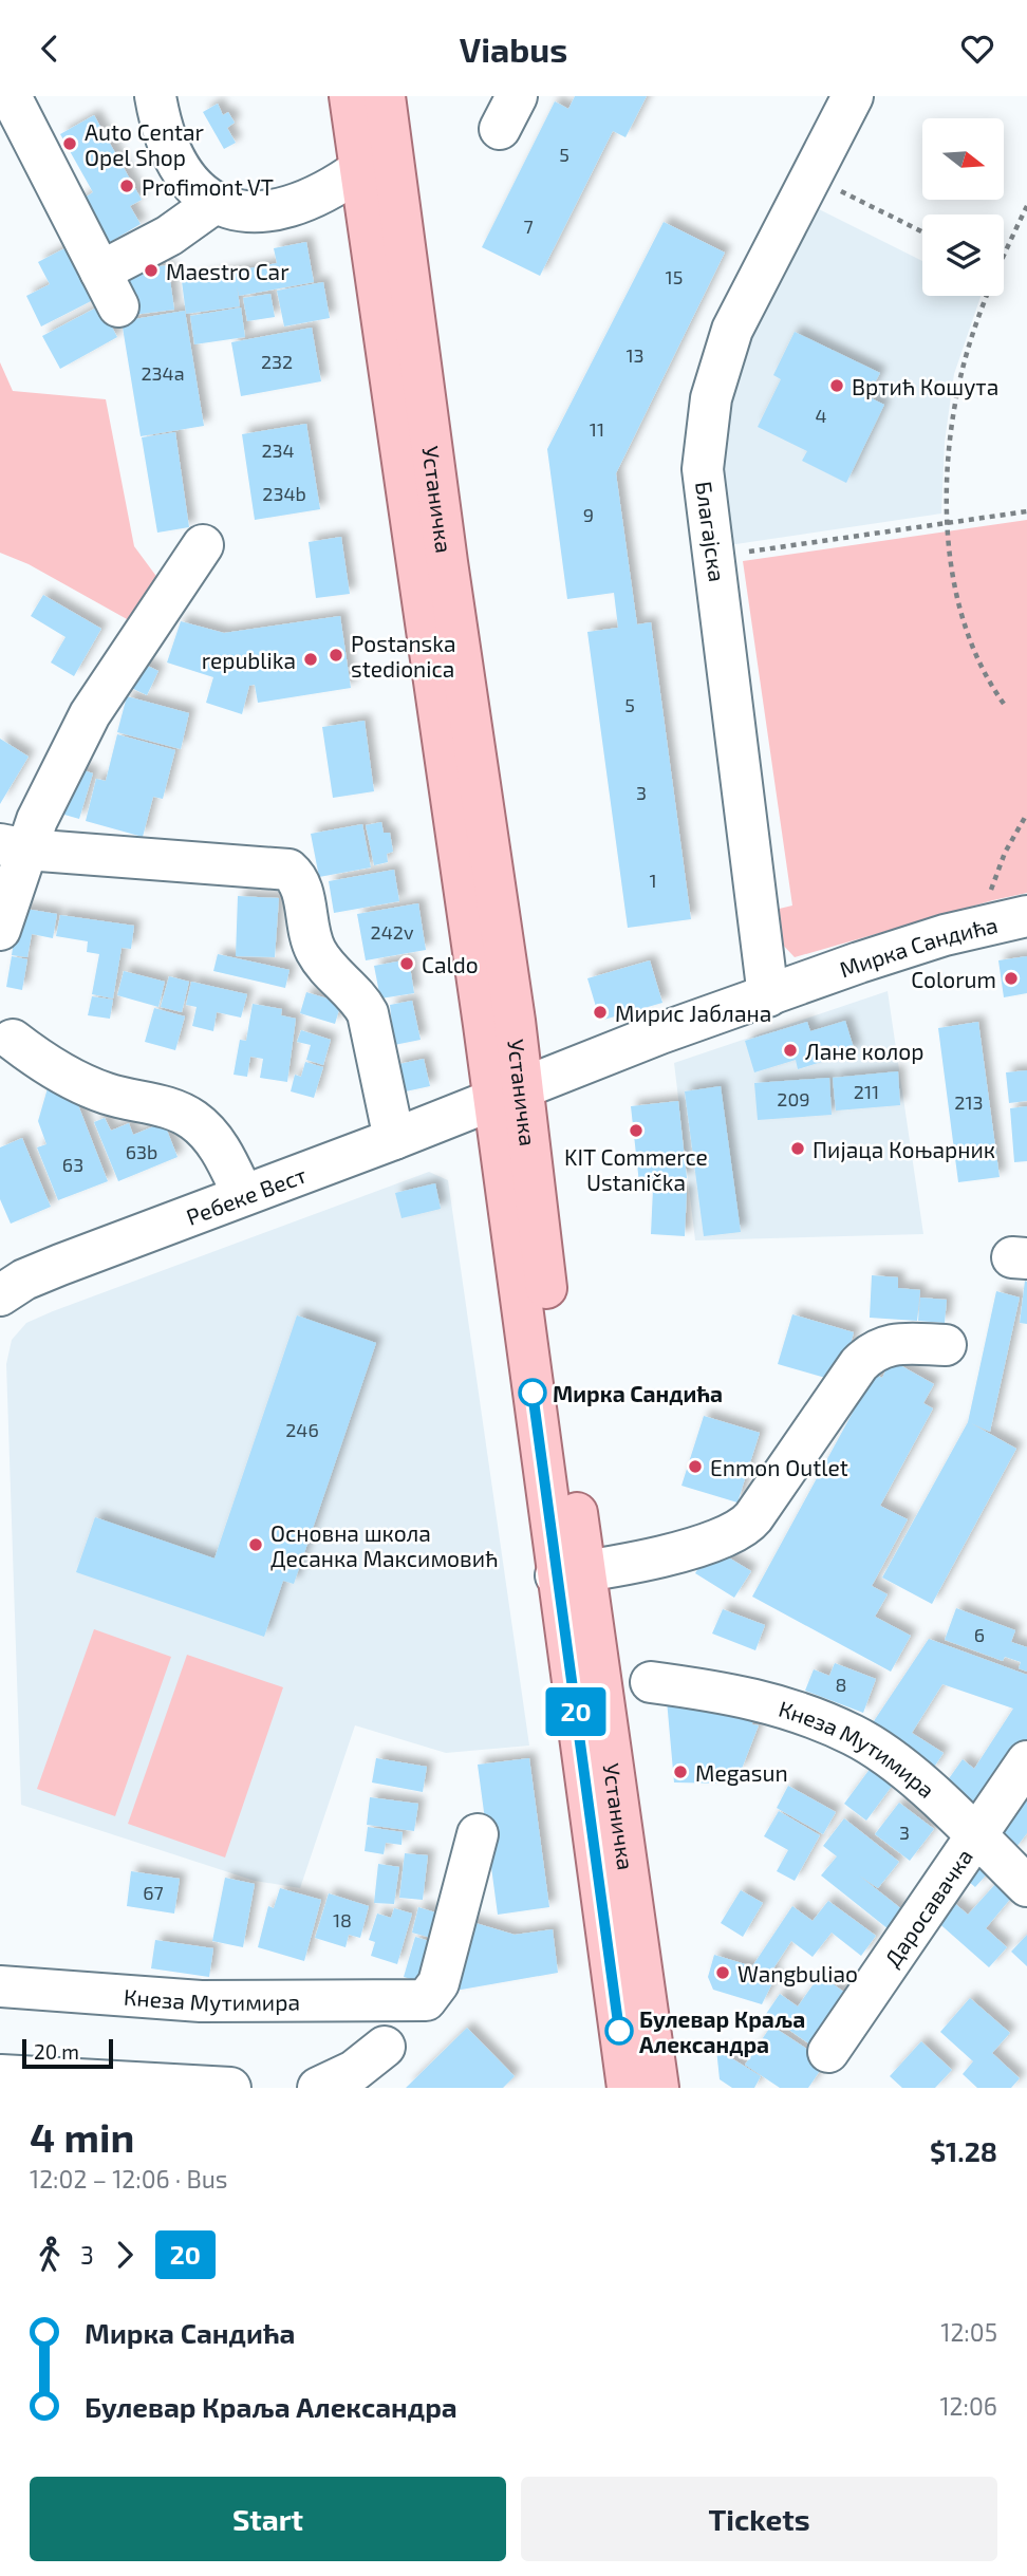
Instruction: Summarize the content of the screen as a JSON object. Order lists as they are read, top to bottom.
{
  "streets": {
    "main road": ["Устаничка"],
    "street": [
      "Благајска",
      "Мирка Сандића",
      "Ребеке Вест",
      "Кнеза Мутимира",
      "Даросавачка"
    ]
  },
  "crossings": [
    ["Устаничка", "Мирка Сандића"],
    ["Устаничка", "Ребеке Вест"],
    ["Благајска", "Мирка Сандића"],
    ["Мирка Сандића", "Ребеке Вест"],
    ["Кнеза Мутимира", "Даросавачка"]
  ],
  "places": [
    "Auto Centar Opel Shop",
    "Profimont VT",
    "Maestro Car",
    "Вртић Кошута",
    "Postanska stedionica",
    "republika",
    "Caldo",
    "Colorum",
    "Мирис Јаблана",
    "Лане колор",
    "KIT Commerce Ustanička",
    "Пијаца Коњарник",
    "Мирка Сандића",
    "Enmon Outlet",
    "Основна школа Десанка Максимовић",
    "Megasun",
    "Wangbuliao",
    "Булевар Краља Александра"
  ],
  "lines": ["bus line 20"],
  "house_numbers": [
    "5",
    "7",
    "15",
    "13",
    "232",
    "234a",
    "4",
    "11",
    "234",
    "234b",
    "9",
    "5",
    "3",
    "1",
    "242v",
    "211",
    "209",
    "213",
    "63b",
    "63",
    "246",
    "6",
    "8",
    "3",
    "67",
    "18"
  ],
  "scale_bar": "20 m",
  "north": "right",
  "page": {
    "header": "Viabus",
    "on_map": "20",
    "scale": "20 m",
    "heading": ["4 min", "12:02 – 12:06 · Bus", "$1.28"],
    "legs": ["3", "20"],
    "list": [
      {
        "name": "Мирка Сандића",
        "value": "12:05"
      },
      {
        "name": "Булевар Краља Александра",
        "value": "12:06"
      }
    ],
    "buttons": ["Start", "Tickets"]
  }
}
